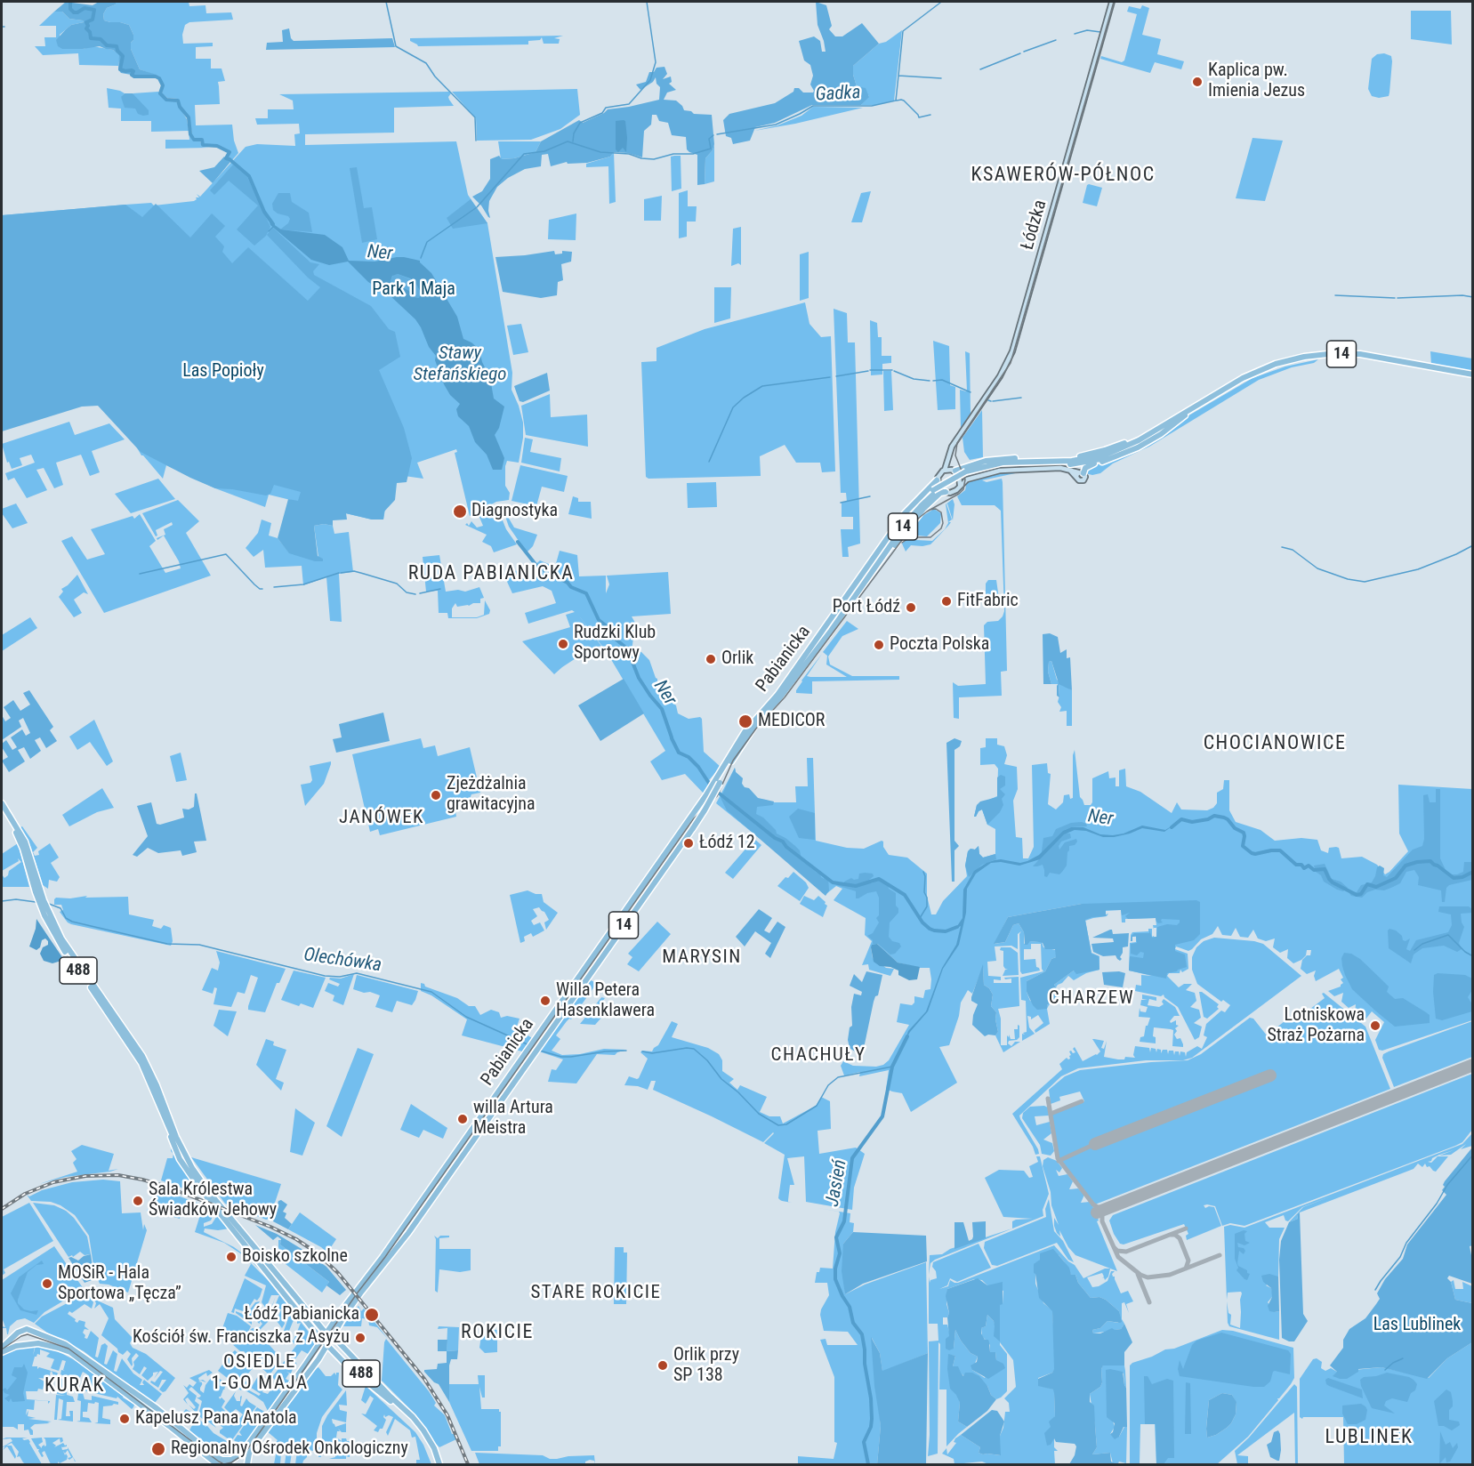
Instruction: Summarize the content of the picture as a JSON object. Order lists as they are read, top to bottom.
{
  "streets": {
    "main road": [
      "Łódzka",
      "14",
      "Pabianicka",
      "488"
    ]
  },
  "crossings": [
    ["14", "Pabianicka"],
    ["Pabianicka", "488"]
  ],
  "districts": [
    "KSAWERÓW-PÓŁNOC",
    "RUDA PABIANICKA",
    "CHOCIANOWICE",
    "JANÓWEK",
    "MARYSIN",
    "CHARZEW",
    "CHACHUŁY",
    "STARE ROKICIE",
    "ROKICIE",
    "OSIEDLE 1-GO MAJA",
    "KURAK",
    "LUBLINEK"
  ],
  "water": [
    "Gadka",
    "Ner",
    "Stawy Stefańskiego",
    "Olechówka",
    "Jasień"
  ],
  "parks": ["Park 1 Maja", "Las Popioły", "Las Lublinek"],
  "places": [
    "Kaplica pw. Imienia Jezus",
    "Diagnostyka",
    "FitFabric",
    "Port Łódź",
    "Rudzki Klub Sportowy",
    "Poczta Polska",
    "Orlik",
    "MEDICOR",
    "Zjeżdżalnia grawitacyjna",
    "Łódź 12",
    "Willa Petera Hasenklawera",
    "Lotniskowa Straż Pożarna",
    "willa Artura Meistra",
    "Sala Królestwa Świadków Jehowy",
    "Boisko szkolne",
    "MOSiR - Hala Sportowa „Tęcza”",
    "Łódź Pabianicka",
    "Kościół św. Franciszka z Asyżu",
    "Orlik przy SP 138",
    "Kapelusz Pana Anatola",
    "Regionalny Ośrodek Onkologiczny"
  ]
}
